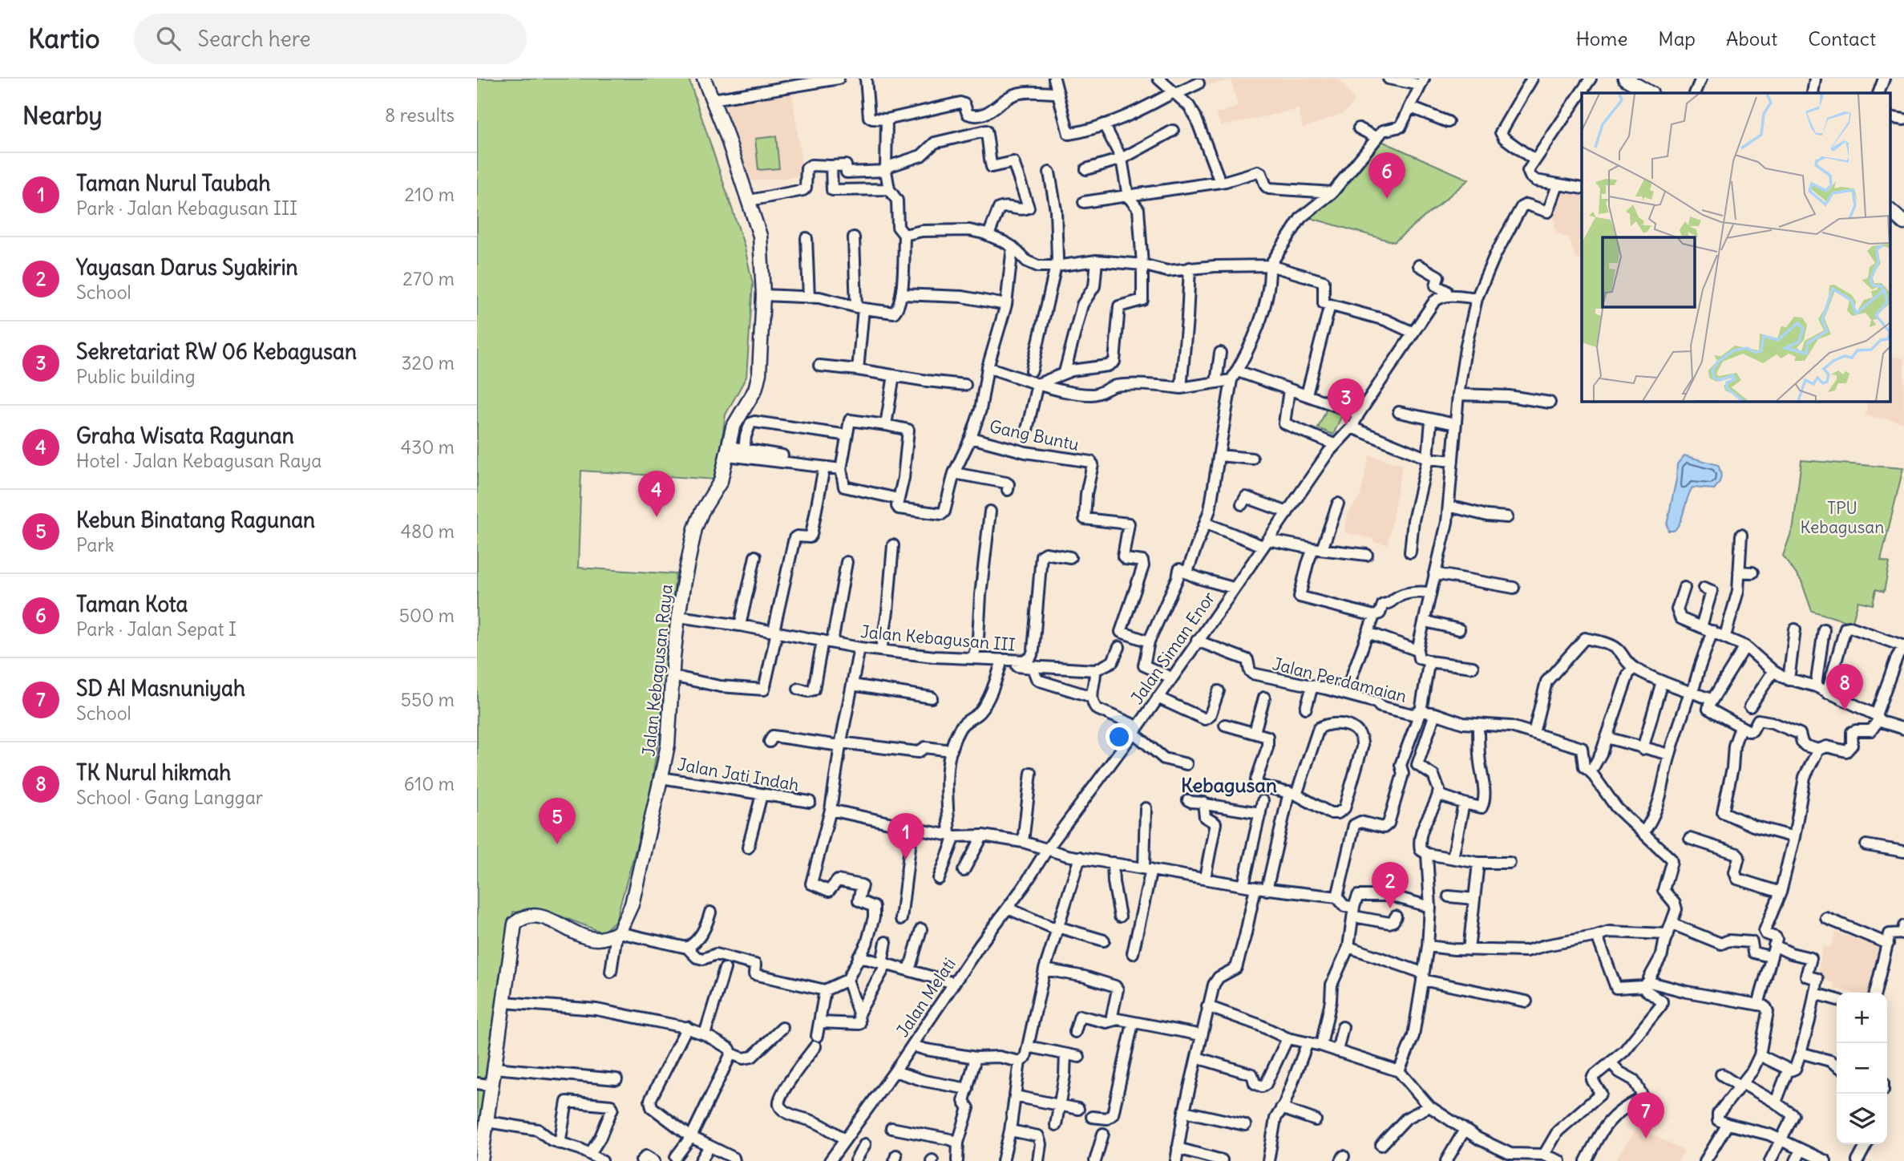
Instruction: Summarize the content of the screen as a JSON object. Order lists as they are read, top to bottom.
{
  "streets": {
    "main road": ["Jalan Kebagusan Raya"],
    "street": [
      "Gang Buntu",
      "Jalan Kebagusan III",
      "Jalan Siman Enor",
      "Jalan Perdamaian",
      "Jalan Jati Indah",
      "Jalan Melati"
    ]
  },
  "crossings": [
    ["Jalan Kebagusan III", "Jalan Kebagusan Raya"],
    ["Jalan Siman Enor", "Jalan Perdamaian"],
    ["Jalan Siman Enor", "Jalan Melati"],
    ["Jalan Kebagusan Raya", "Jalan Jati Indah"]
  ],
  "districts": ["Kebagusan"],
  "parks": ["TPU Kebagusan"],
  "page": {
    "header": "Kartio",
    "search": "Search here",
    "nav": [
      "Home",
      "Map",
      "About",
      "Contact"
    ],
    "heading": ["Nearby", "8 results"],
    "list": [
      {
        "mark": "1",
        "name": "Taman Nurul Taubah",
        "note": "Park · Jalan Kebagusan III",
        "value": "210 m"
      },
      {
        "mark": "2",
        "name": "Yayasan Darus Syakirin",
        "note": "School",
        "value": "270 m"
      },
      {
        "mark": "3",
        "name": "Sekretariat RW 06 Kebagusan",
        "note": "Public building",
        "value": "320 m"
      },
      {
        "mark": "4",
        "name": "Graha Wisata Ragunan",
        "note": "Hotel · Jalan Kebagusan Raya",
        "value": "430 m"
      },
      {
        "mark": "5",
        "name": "Kebun Binatang Ragunan",
        "note": "Park",
        "value": "480 m"
      },
      {
        "mark": "6",
        "name": "Taman Kota",
        "note": "Park · Jalan Sepat I",
        "value": "500 m"
      },
      {
        "mark": "7",
        "name": "SD Al Masnuniyah",
        "note": "School",
        "value": "550 m"
      },
      {
        "mark": "8",
        "name": "TK Nurul hikmah",
        "note": "School · Gang Langgar",
        "value": "610 m"
      }
    ],
    "pins": [
      "6",
      "3",
      "4",
      "8",
      "5",
      "1",
      "2",
      "7"
    ],
    "map_buttons": ["+", "−"]
  }
}
